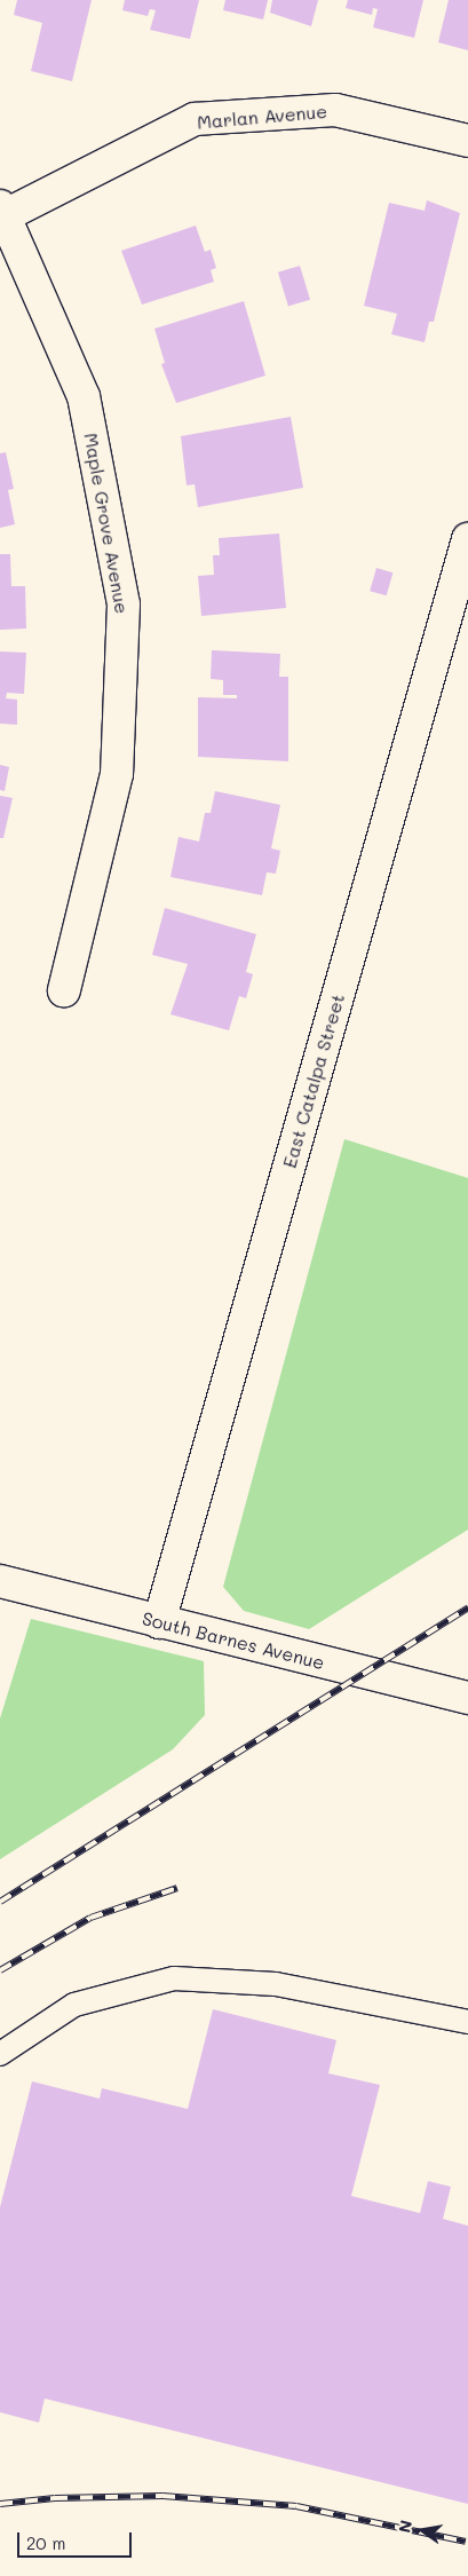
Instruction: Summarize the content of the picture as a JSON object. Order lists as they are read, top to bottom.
{
  "streets": {
    "street": [
      "Marlan Avenue",
      "Maple Grove Avenue",
      "East Catalpa Street",
      "South Barnes Avenue"
    ]
  },
  "crossings": [
    ["Marlan Avenue", "Maple Grove Avenue"],
    ["East Catalpa Street", "South Barnes Avenue"]
  ],
  "scale_bar": "20 m",
  "north": "left"
}
